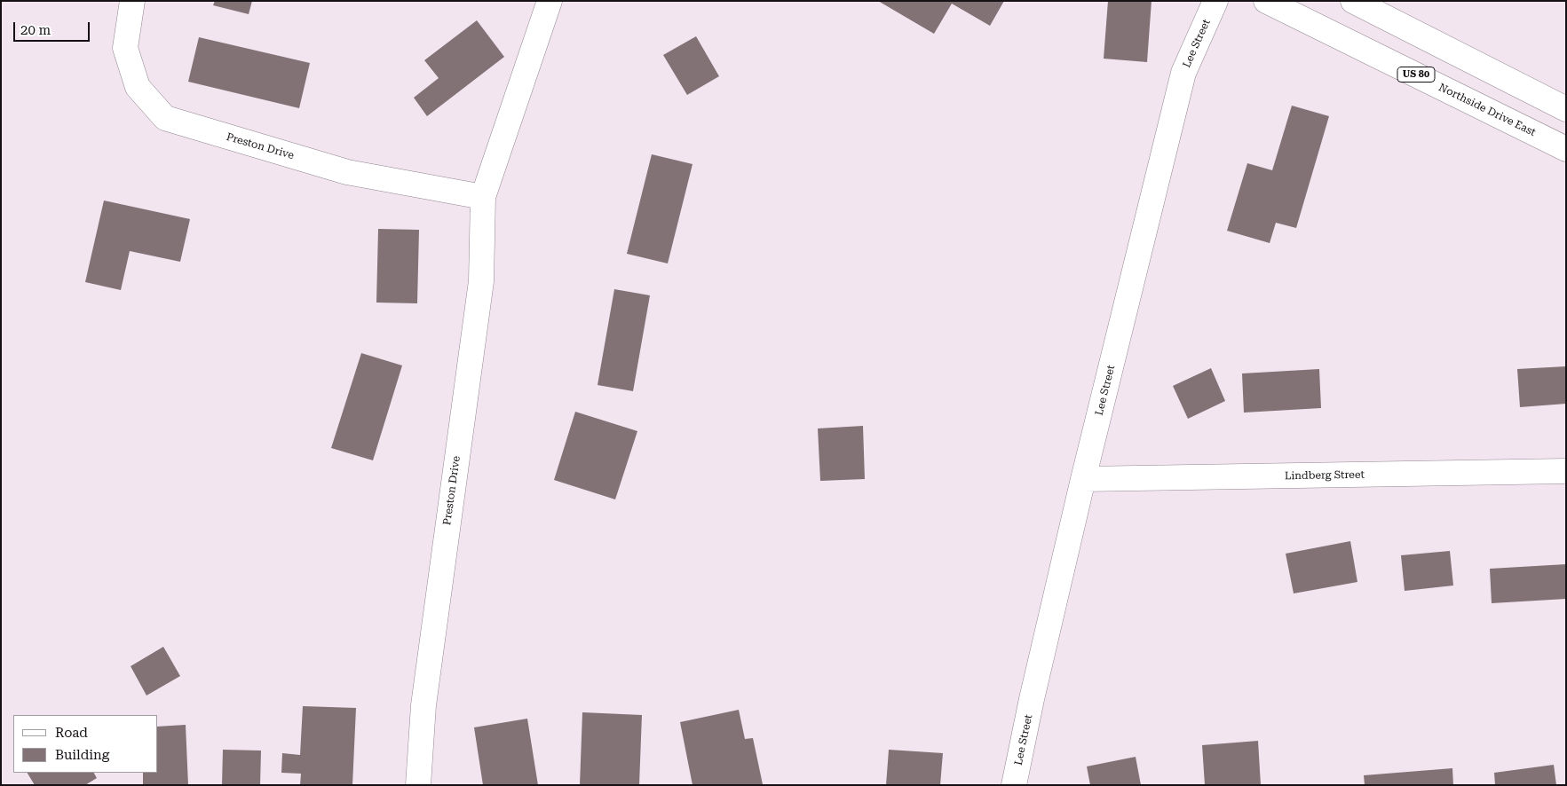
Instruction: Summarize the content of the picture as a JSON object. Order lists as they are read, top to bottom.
{
  "streets": {
    "street": [
      "Lee Street",
      "US 80",
      "Northside Drive East",
      "Preston Drive",
      "Lindberg Street"
    ]
  },
  "crossings": [
    ["Lee Street", "Lindberg Street"]
  ],
  "legend": ["Road", "Building"],
  "scale_bar": "20 m"
}
